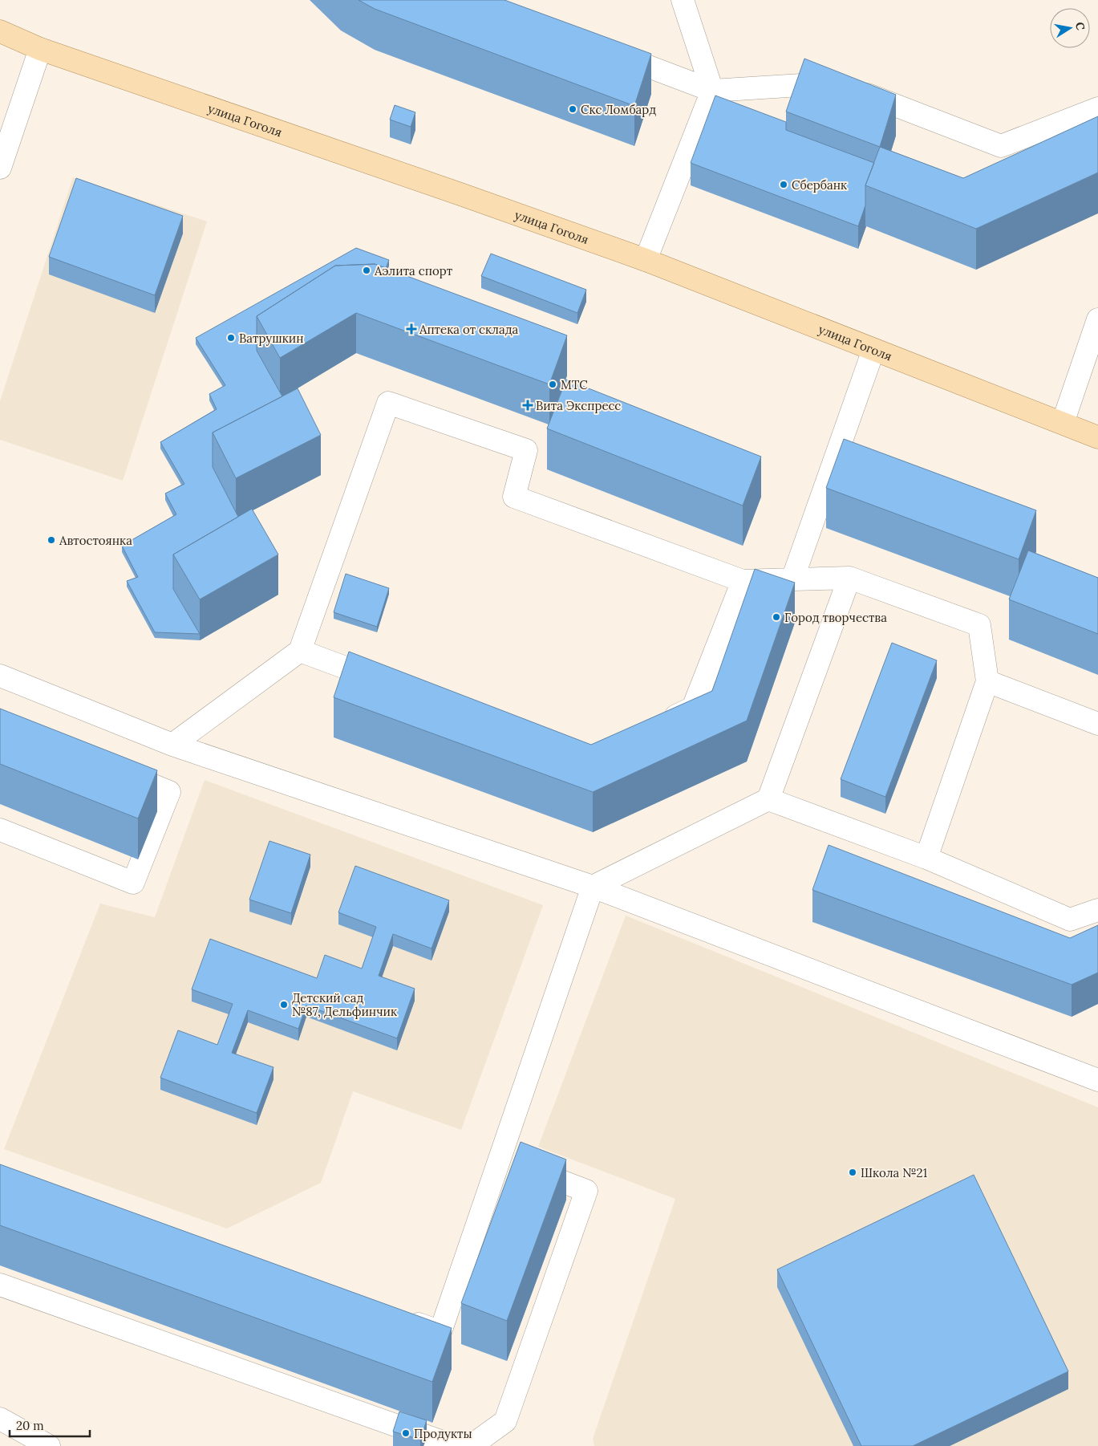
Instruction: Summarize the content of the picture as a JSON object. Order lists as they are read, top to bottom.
{
  "streets": {
    "main road": ["улица Гоголя"]
  },
  "places": {
    "other": [
      "Скс Ломбард",
      "Сбербанк",
      "Аэлита спорт",
      "Ватрушкин",
      "МТС",
      "Автостоянка",
      "Город творчества",
      "Детский сад №87, Дельфинчик",
      "Школа №21",
      "Продукты"
    ],
    "health": ["Аптека от склада", "Вита Экспресс"]
  },
  "scale_bar": "20 m",
  "north": "right"
}
